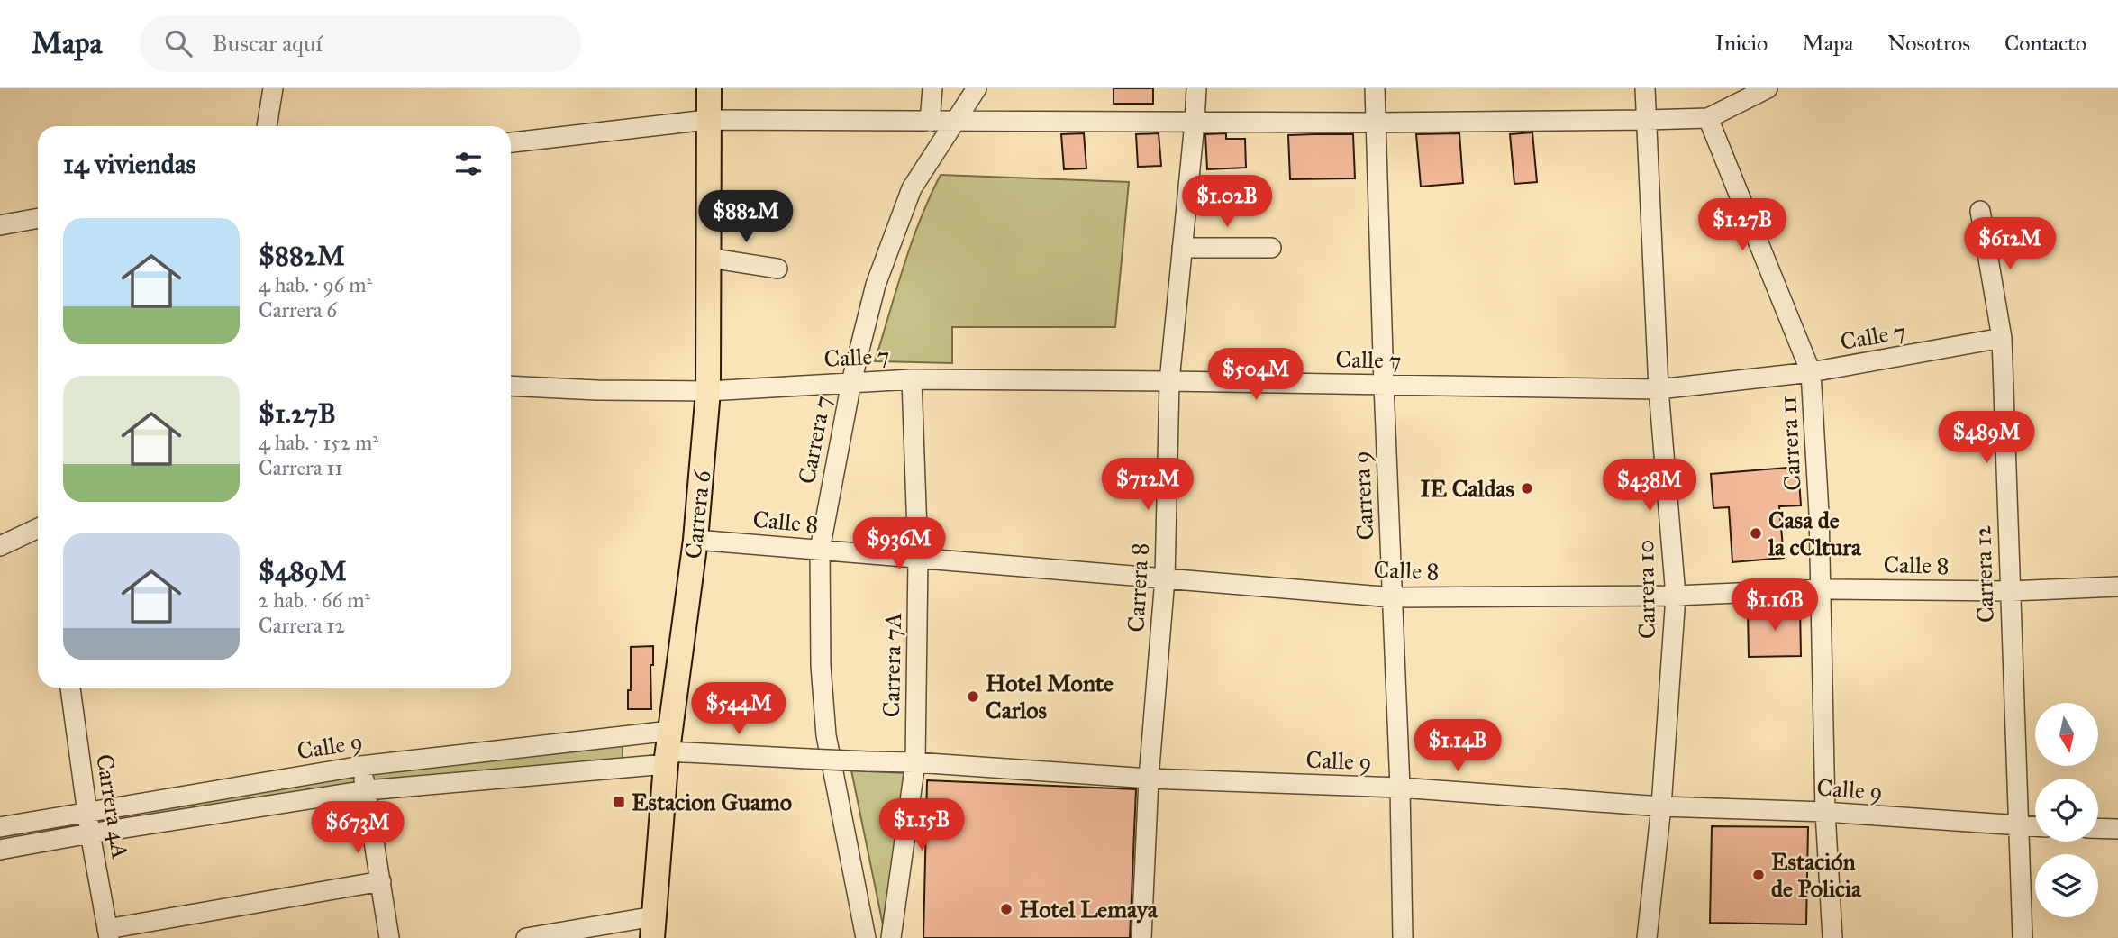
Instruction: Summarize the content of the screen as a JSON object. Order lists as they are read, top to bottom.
{
  "streets": {
    "main road": ["Carrera 6"],
    "street": [
      "Calle 7",
      "Carrera 7",
      "Carrera 11",
      "Carrera 9",
      "Calle 8",
      "Carrera 12",
      "Carrera 8",
      "Carrera 10",
      "Carrera 7A",
      "Calle 9",
      "Carrera 4A"
    ]
  },
  "crossings": [
    ["Calle 7", "Carrera 7"],
    ["Calle 7", "Carrera 11"],
    ["Calle 7", "Carrera 9"],
    ["Calle 7", "Carrera 6"],
    ["Calle 7", "Carrera 12"],
    ["Calle 7", "Carrera 8"],
    ["Calle 7", "Carrera 10"],
    ["Calle 7", "Carrera 7A"],
    ["Carrera 7", "Calle 8"],
    ["Carrera 11", "Calle 8"],
    ["Carrera 11", "Calle 9"],
    ["Carrera 9", "Calle 8"],
    ["Carrera 9", "Calle 9"],
    ["Carrera 6", "Calle 8"],
    ["Carrera 6", "Calle 9"],
    ["Calle 8", "Carrera 12"],
    ["Calle 8", "Carrera 8"],
    ["Calle 8", "Carrera 10"],
    ["Calle 8", "Carrera 7A"],
    ["Carrera 12", "Calle 9"],
    ["Carrera 8", "Calle 9"],
    ["Carrera 10", "Calle 9"],
    ["Carrera 7A", "Calle 9"],
    ["Calle 9", "Carrera 4A"]
  ],
  "places": {
    "other": [
      "IE Caldas",
      "Casa de la cCltura",
      "Hotel Monte Carlos",
      "Estación de Policia",
      "Hotel Lemaya"
    ],
    "transit": ["Estacion Guamo"]
  },
  "north": "bottom",
  "page": {
    "header": "Mapa",
    "search": "Buscar aquí",
    "nav": [
      "Inicio",
      "Mapa",
      "Nosotros",
      "Contacto"
    ],
    "heading": "14 viviendas",
    "price": [
      "$1.02B",
      "$882M",
      "$1.27B",
      "$612M",
      "$504M",
      "$489M",
      "$712M",
      "$438M",
      "$936M",
      "$1.16B",
      "$544M",
      "$1.14B",
      "$1.15B",
      "$673M"
    ],
    "list": [
      {
        "name": "$882M",
        "note": "4 hab. · 96 m² · Carrera 6"
      },
      {
        "name": "$1.27B",
        "note": "4 hab. · 152 m² · Carrera 11"
      },
      {
        "name": "$489M",
        "note": "2 hab. · 66 m² · Carrera 12"
      }
    ]
  }
}
